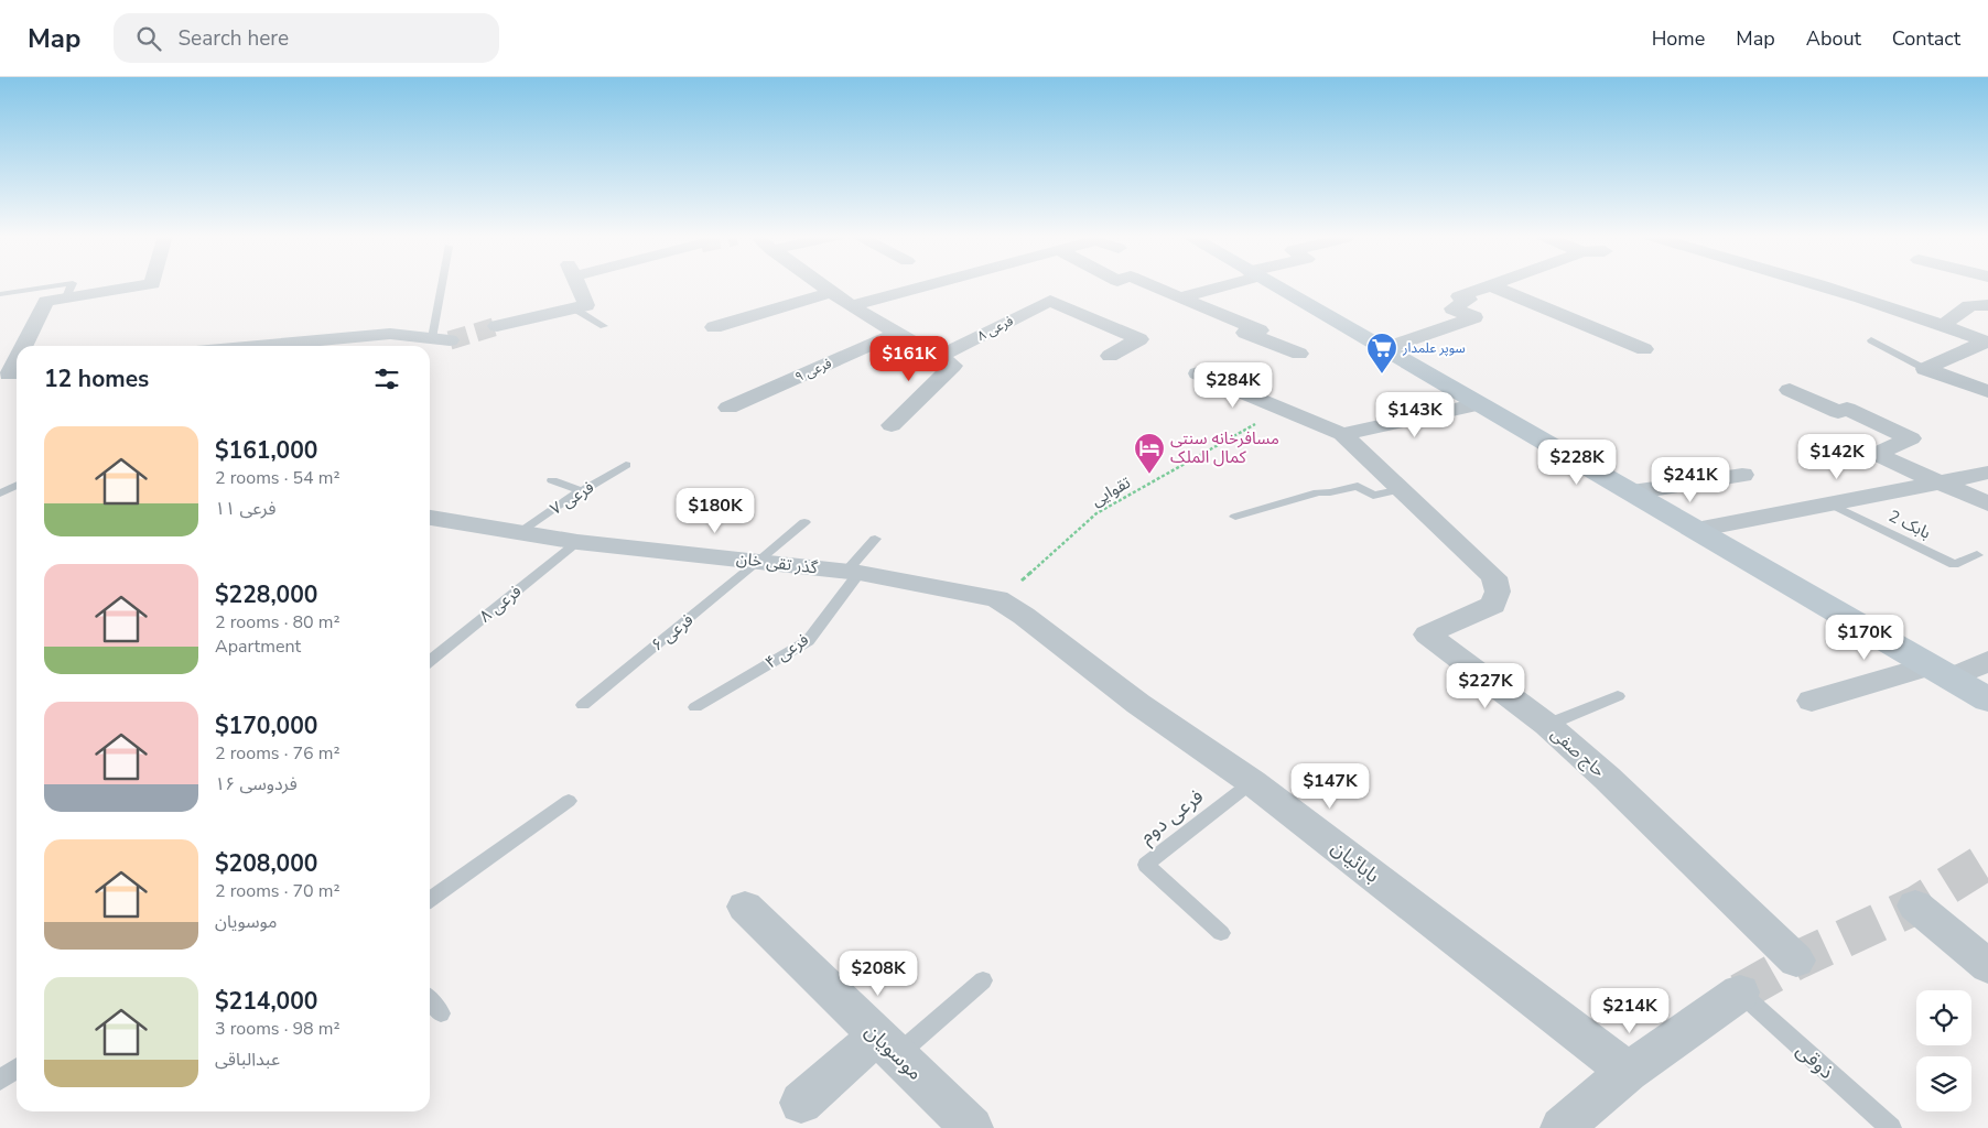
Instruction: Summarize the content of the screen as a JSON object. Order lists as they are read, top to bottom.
{
  "streets": {
    "street": [
      "فرعی ۸",
      "فرعی ۹",
      "گذر تقی خان",
      "حاج صفی",
      "بابائیان",
      "موسویان"
    ],
    "lane": [
      "فرعی ۷",
      "بابک 2",
      "فرعی ۶",
      "فرعی ۴",
      "فرعی دوم",
      "ذوقی"
    ],
    "path": ["تقوایی"]
  },
  "crossings": [
    ["فرعی ۸", "گذر تقی خان"],
    ["تقوایی", "گذر تقی خان"],
    ["تقوایی", "بابائیان"],
    ["فرعی ۷", "گذر تقی خان"],
    ["گذر تقی خان", "فرعی ۶"],
    ["گذر تقی خان", "فرعی ۴"],
    ["گذر تقی خان", "بابائیان"],
    ["فرعی دوم", "بابائیان"]
  ],
  "places": {
    "supermarket": ["سوپر علمدار"],
    "hotel": ["مسافرخانه سنتی کمال الملک"]
  },
  "page": {
    "header": "Map",
    "search": "Search here",
    "nav": [
      "Home",
      "Map",
      "About",
      "Contact"
    ],
    "price": [
      "$161K",
      "$284K",
      "$143K",
      "$142K",
      "$228K",
      "$241K",
      "$180K",
      "$170K",
      "$227K",
      "$147K",
      "$208K",
      "$214K"
    ],
    "heading": "12 homes",
    "list": [
      {
        "name": "$161,000",
        "note": "2 rooms · 54 m² · فرعی ۱۱"
      },
      {
        "name": "$228,000",
        "note": "2 rooms · 80 m² · Apartment"
      },
      {
        "name": "$170,000",
        "note": "2 rooms · 76 m² · فردوسی ۱۶"
      },
      {
        "name": "$208,000",
        "note": "2 rooms · 70 m² · موسویان"
      },
      {
        "name": "$214,000",
        "note": "3 rooms · 98 m² · عبدالباقی"
      }
    ]
  }
}
